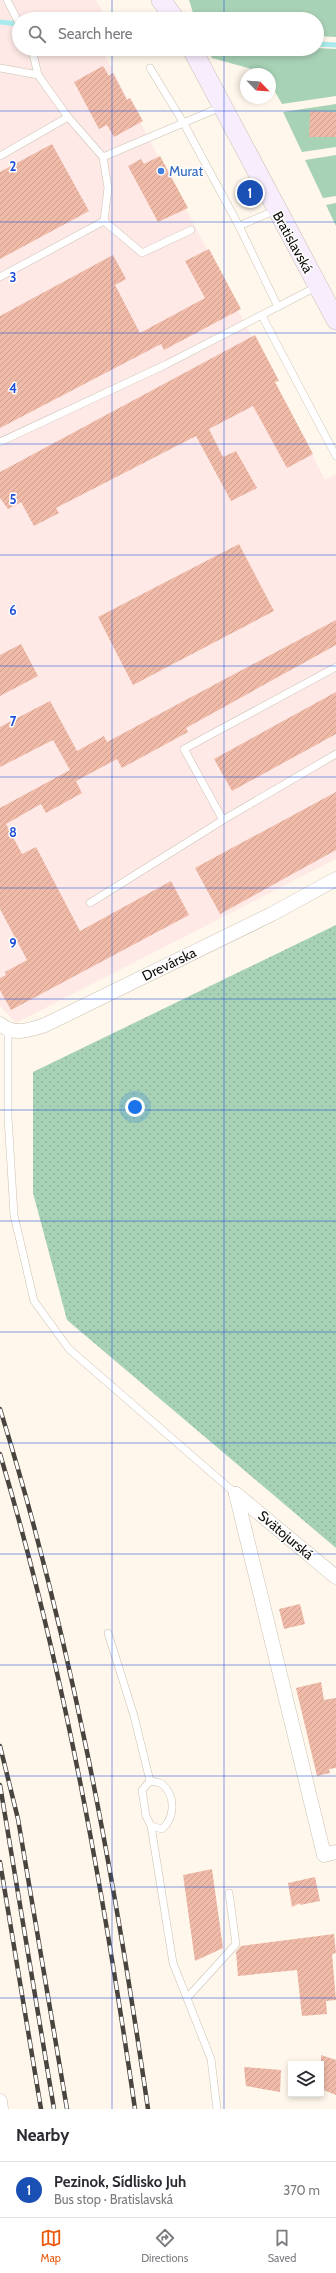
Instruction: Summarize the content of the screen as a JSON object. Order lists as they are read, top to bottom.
{
  "streets": {
    "main road": ["Bratislavská"],
    "street": ["Drevárska", "Svätojurská"]
  },
  "places": ["Murat"],
  "north": "bottom right",
  "page": {
    "search": "Search here",
    "pins": "1",
    "heading": "Nearby",
    "list": [
      {
        "mark": "1",
        "name": "Pezinok, Sídlisko Juh",
        "note": "Bus stop · Bratislavská",
        "value": "370 m"
      }
    ],
    "nav": ["Map", "Directions", "Saved"]
  },
  "grid": {
    "rows": [
      "2",
      "3",
      "4",
      "5",
      "6",
      "7",
      "8",
      "9"
    ]
  }
}
